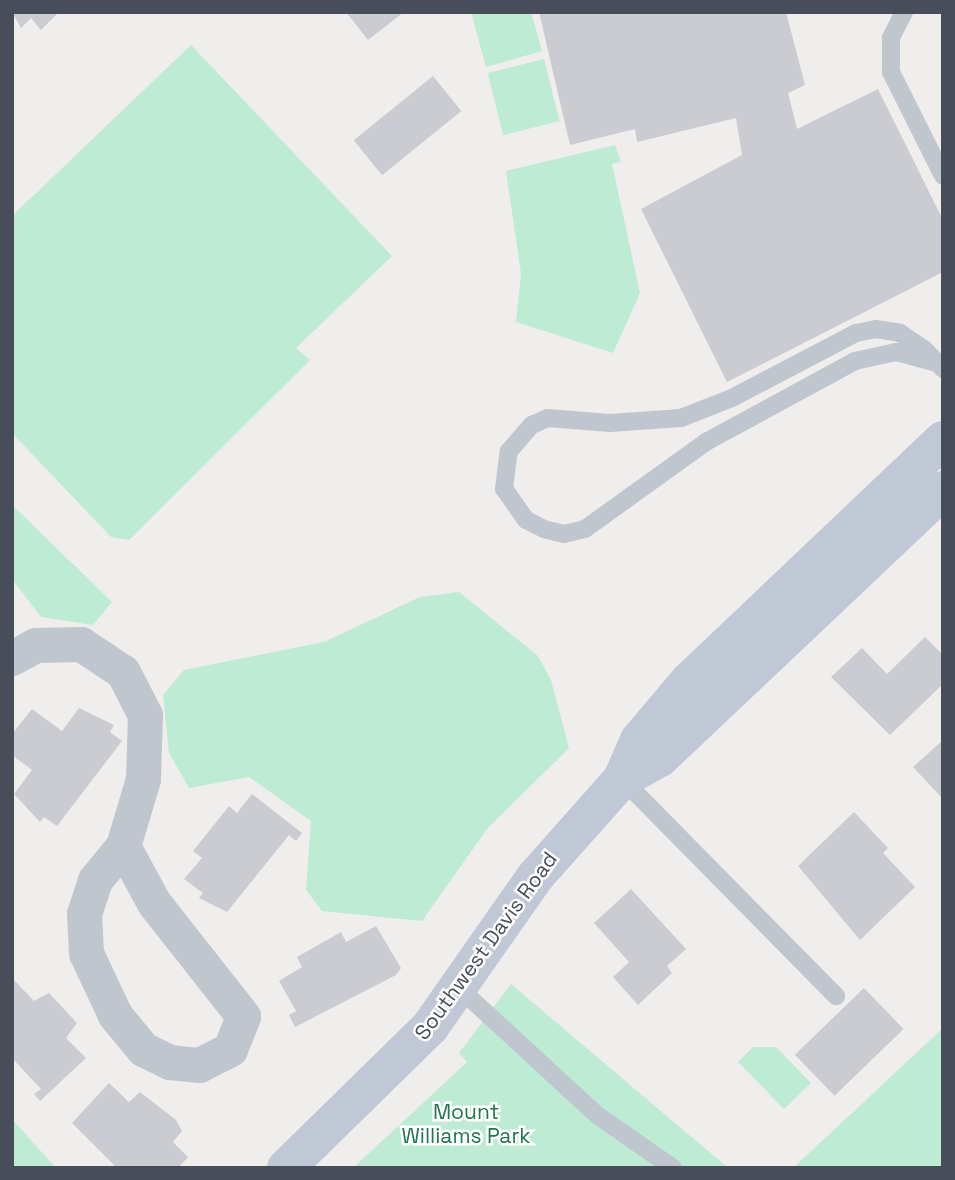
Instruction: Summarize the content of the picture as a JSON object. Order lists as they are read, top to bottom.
{
  "streets": {
    "street": ["Southwest Davis Road"]
  },
  "parks": ["Mount Williams Park"]
}
